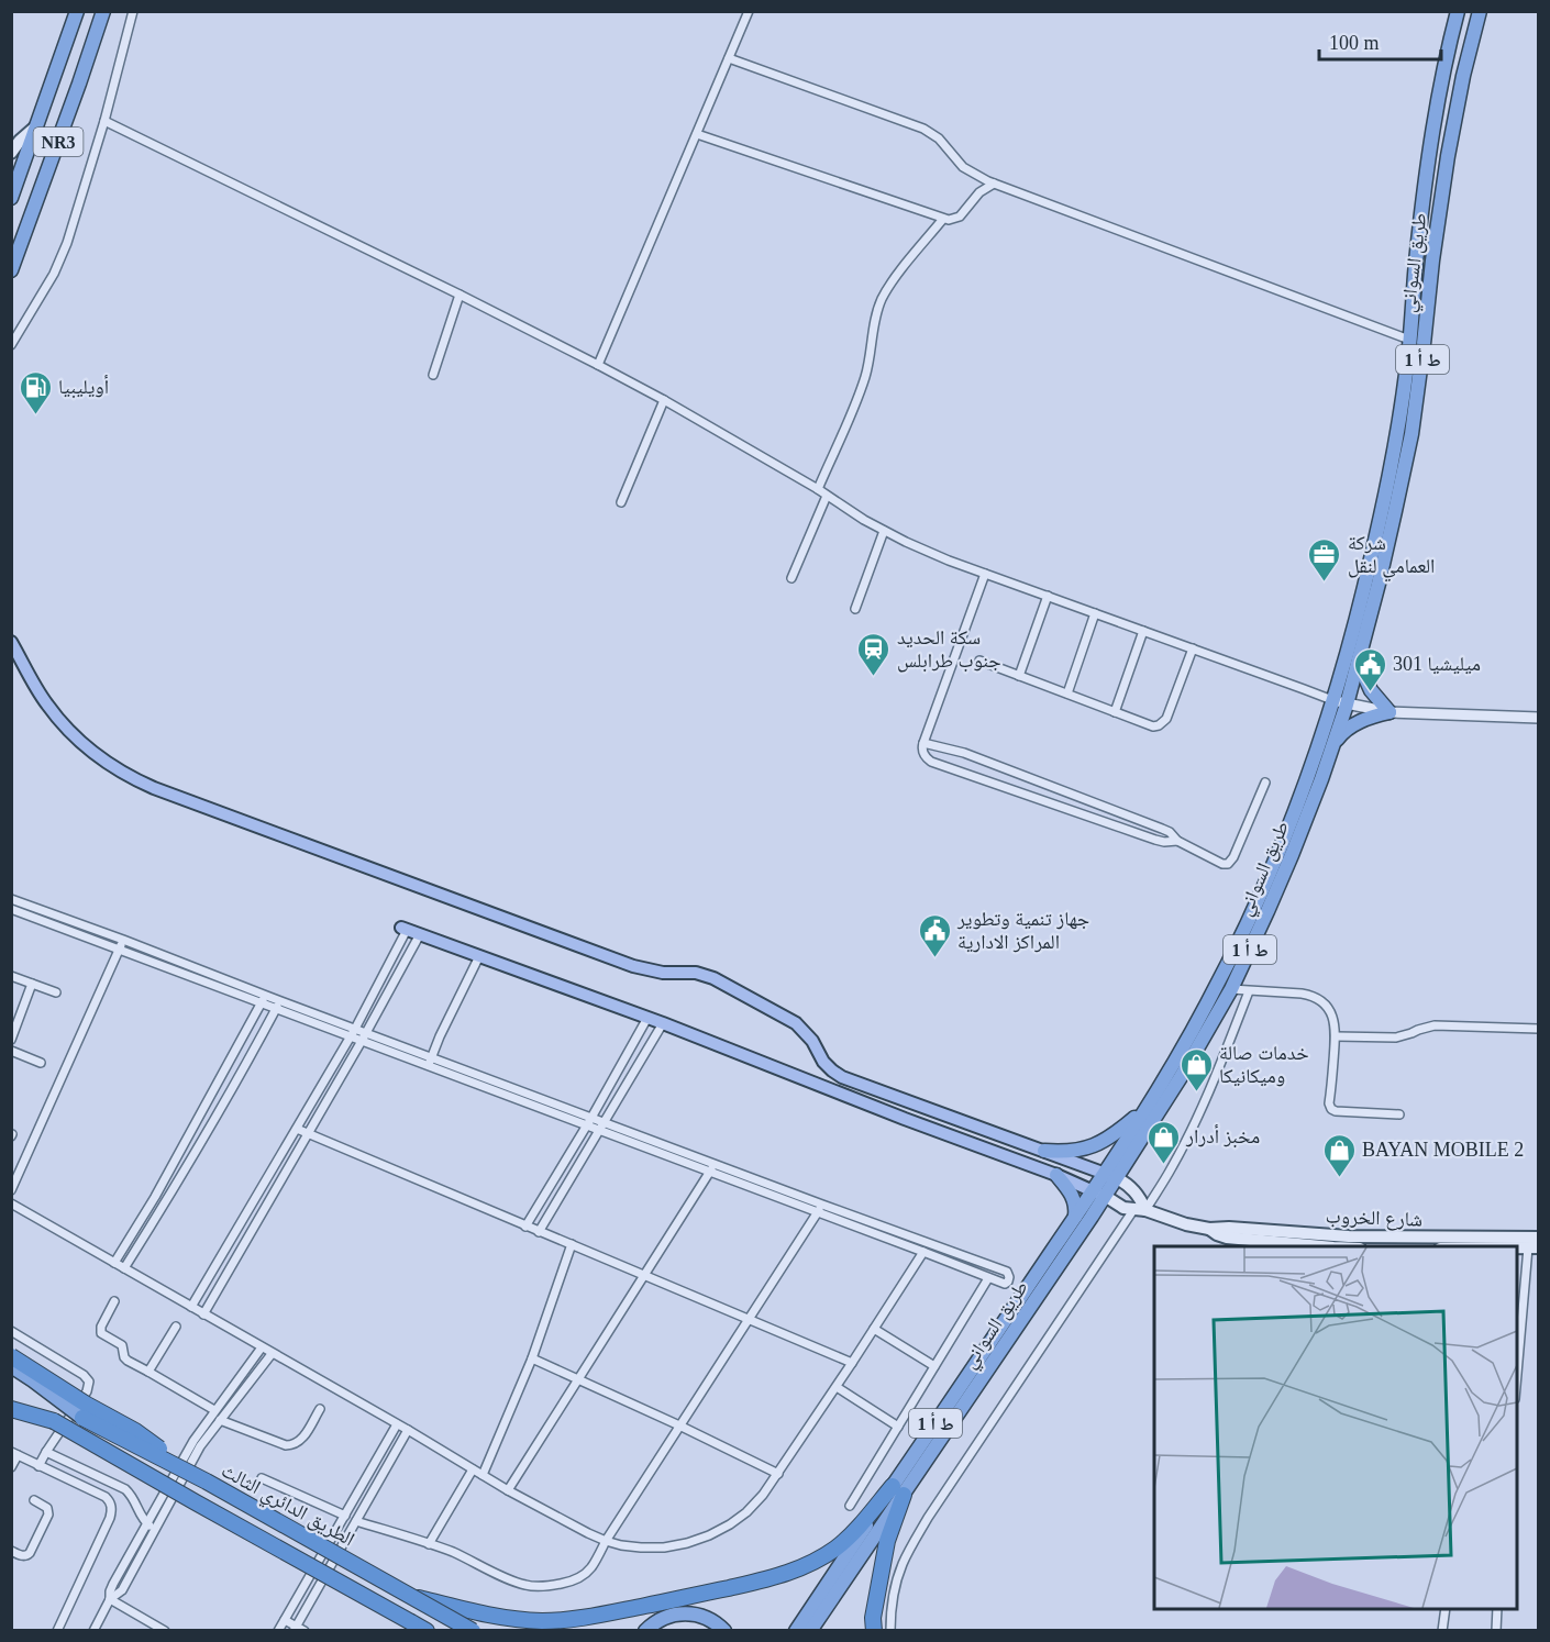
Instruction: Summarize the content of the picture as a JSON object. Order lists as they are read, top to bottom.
{
  "streets": {
    "highway": [
      "NR3",
      "طريق السواني",
      "ط أ 1",
      "الطريق الدائري الثالث"
    ],
    "main road": ["شارع الخروب"]
  },
  "crossings": [
    ["طريق السواني", "شارع الخروب"]
  ],
  "places": {
    "fuel station": ["أويليبيا"],
    "office": ["شركة العمامي لنقل"],
    "station": ["سكة الحديد جنوب طرابلس"],
    "public building": ["ميليشيا 301", "جهاز تنمية وتطوير المراكز الادارية"],
    "shop": ["خدمات صالة وميكانيكا", "مخبز أدرار", "BAYAN MOBILE 2"]
  },
  "scale_bar": "100 m"
}
